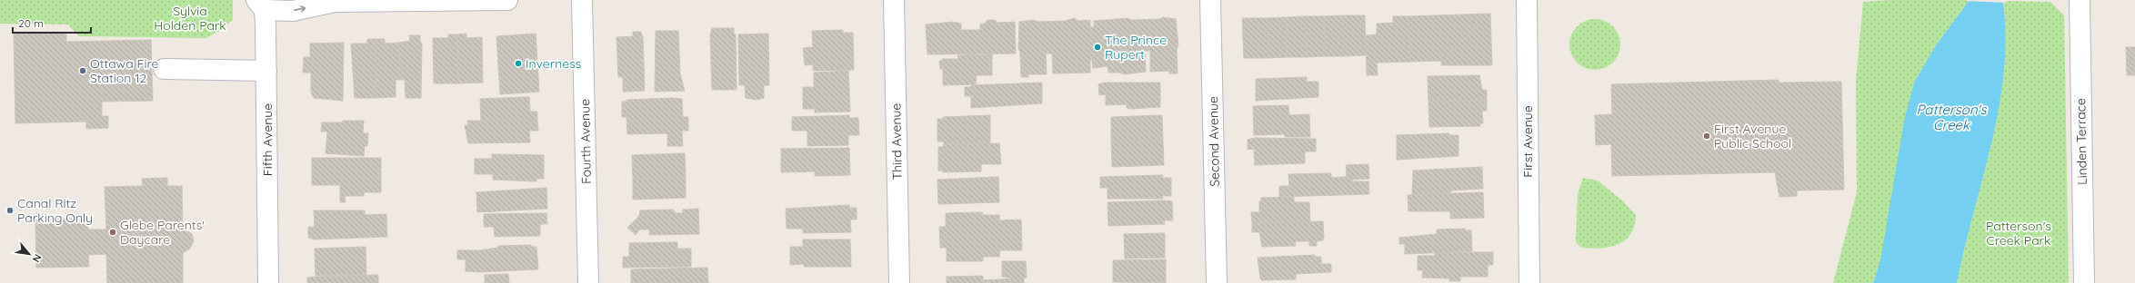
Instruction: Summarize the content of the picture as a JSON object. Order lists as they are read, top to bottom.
{
  "streets": {
    "street": [
      "Fifth Avenue",
      "Fourth Avenue",
      "Third Avenue",
      "Second Avenue",
      "First Avenue",
      "Linden Terrace"
    ]
  },
  "water": ["Patterson's Creek"],
  "parks": ["Sylvia Holden Park", "Patterson's Creek Park"],
  "places": [
    "The Prince Rupert",
    "Inverness",
    "Ottawa Fire Station 12",
    "First Avenue Public School",
    "Canal Ritz Parking Only",
    "Glebe Parents' Daycare"
  ],
  "scale_bar": "20 m",
  "north": "bottom right"
}
